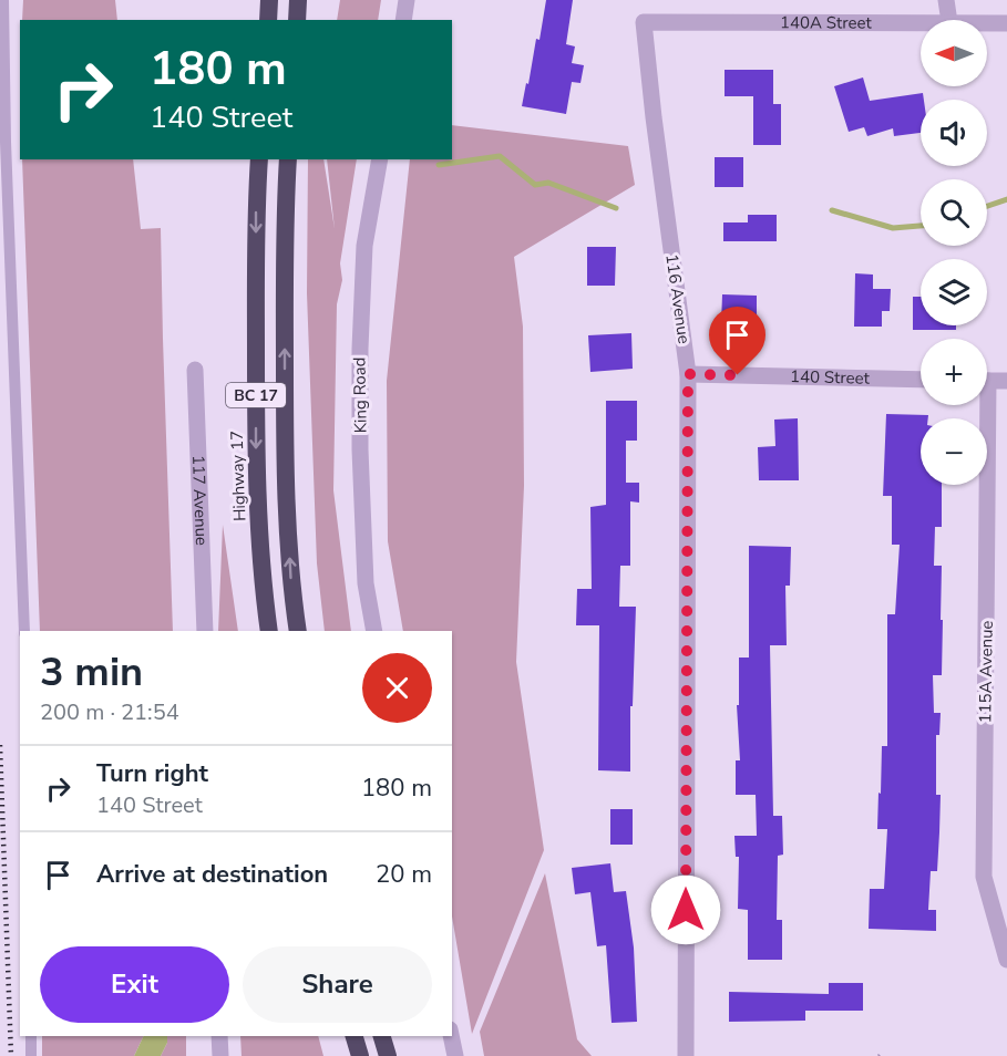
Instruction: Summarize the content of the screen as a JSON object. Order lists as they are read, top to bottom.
{
  "streets": {
    "highway": ["BC 17", "Highway 17"],
    "street": [
      "140A Street",
      "116 Avenue",
      "140 Street",
      "King Road",
      "117 Avenue",
      "115A Avenue"
    ]
  },
  "crossings": [
    ["140A Street", "116 Avenue"],
    ["116 Avenue", "140 Street"]
  ],
  "north": "left",
  "page": {
    "map_buttons": ["+", "−"],
    "turn": ["180 m", "140 Street"],
    "heading": ["3 min", "200 m · 21:54"],
    "list": [
      {
        "name": "Turn right",
        "note": "140 Street",
        "value": "180 m"
      },
      {
        "name": "Arrive at destination",
        "value": "20 m"
      }
    ],
    "buttons": ["Exit", "Share"]
  }
}
